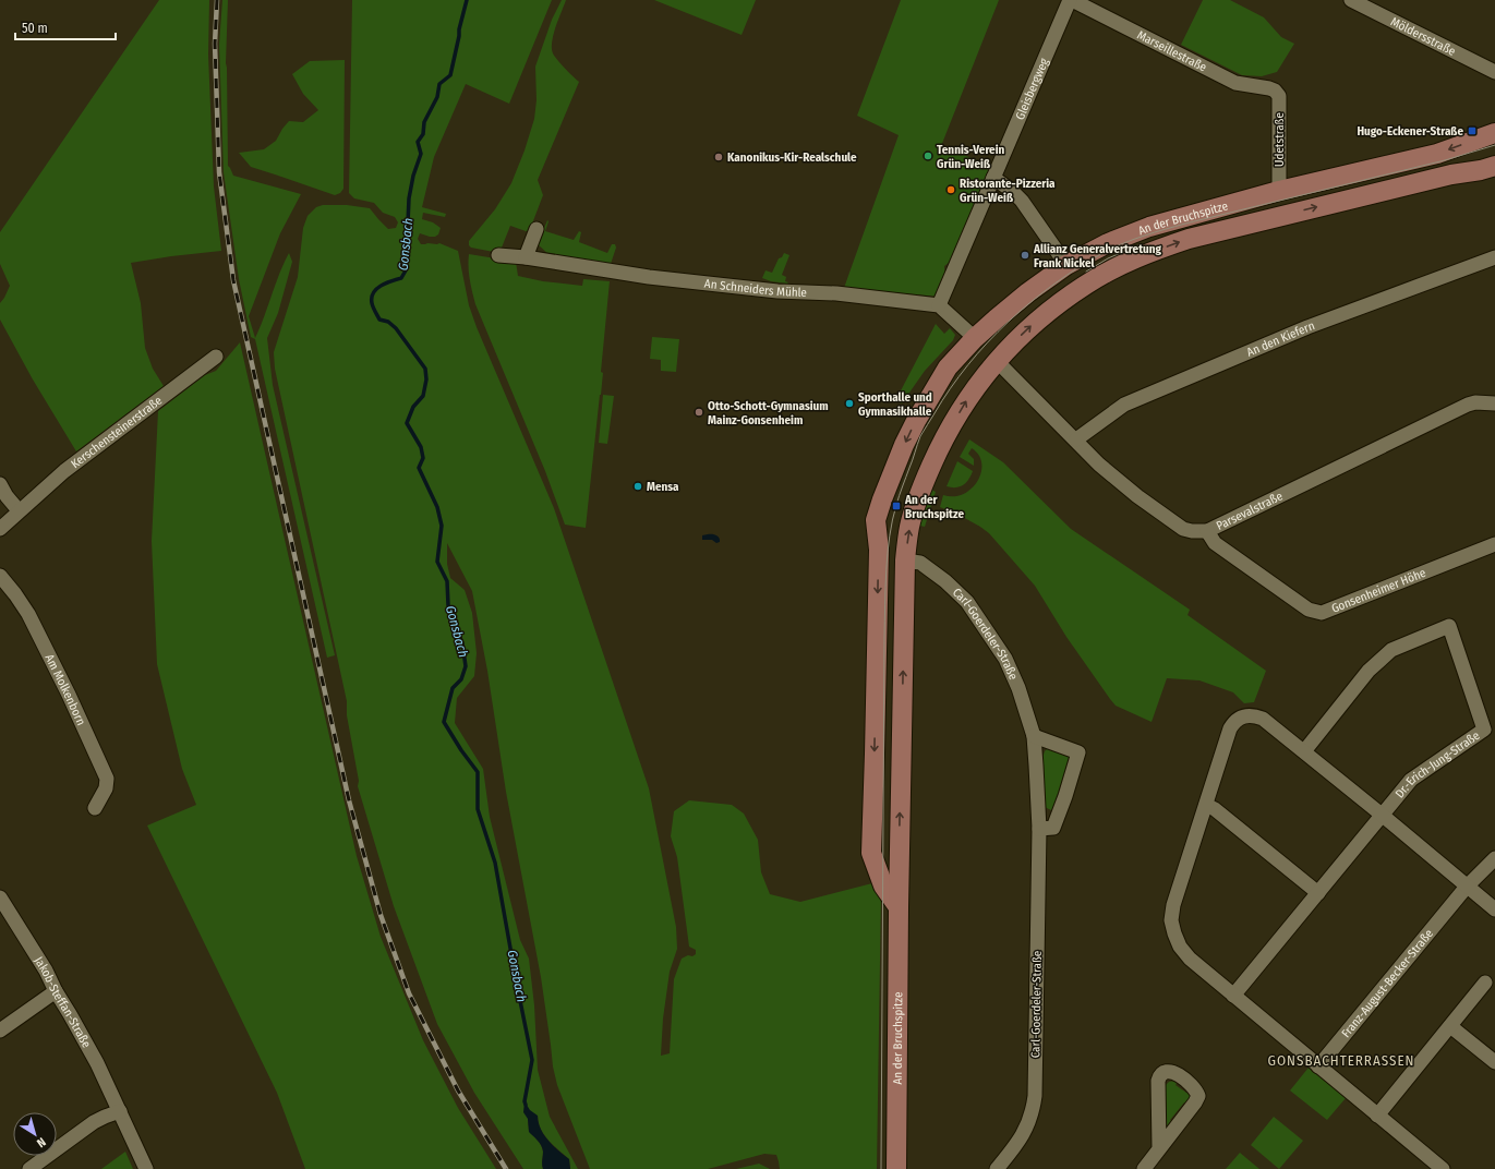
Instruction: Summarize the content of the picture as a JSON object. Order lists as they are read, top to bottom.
{
  "streets": {
    "main road": ["An der Bruchspitze"],
    "street": [
      "Möldersstraße",
      "Marseillestraße",
      "Gleisbergweg",
      "Udetstraße",
      "An Schneiders Mühle",
      "An den Kiefern",
      "Kerschensteinerstraße",
      "Parsevalstraße",
      "Gonsenheimer Höhe",
      "Carl-Goerdeler-Straße",
      "Am Molkenborn",
      "Dr.-Erich-Jung-Straße",
      "Franz-August-Becker-Straße",
      "Jakob-Steffan-Straße"
    ]
  },
  "crossings": [
    ["Marseillestraße", "Gleisbergweg"],
    ["Marseillestraße", "Udetstraße"],
    ["Gleisbergweg", "An Schneiders Mühle"],
    ["Udetstraße", "An der Bruchspitze"],
    ["An der Bruchspitze", "Parsevalstraße"],
    ["An der Bruchspitze", "Carl-Goerdeler-Straße"],
    ["An den Kiefern", "Parsevalstraße"],
    ["Parsevalstraße", "Gonsenheimer Höhe"]
  ],
  "districts": ["GONSBACHTERRASSEN"],
  "water": ["Gonsbach"],
  "places": {
    "transit": ["Hugo-Eckener-Straße", "An der Bruchspitze"],
    "other": [
      "Tennis-Verein Grün-Weiß",
      "Kanonikus-Kir-Realschule",
      "Ristorante-Pizzeria Grün-Weiß",
      "Allianz Generalvertretung Frank Nickel",
      "Sporthalle und Gymnasikhalle",
      "Otto-Schott-Gymnasium Mainz-Gonsenheim",
      "Mensa"
    ]
  },
  "scale_bar": "50 m",
  "north": "bottom right"
}
